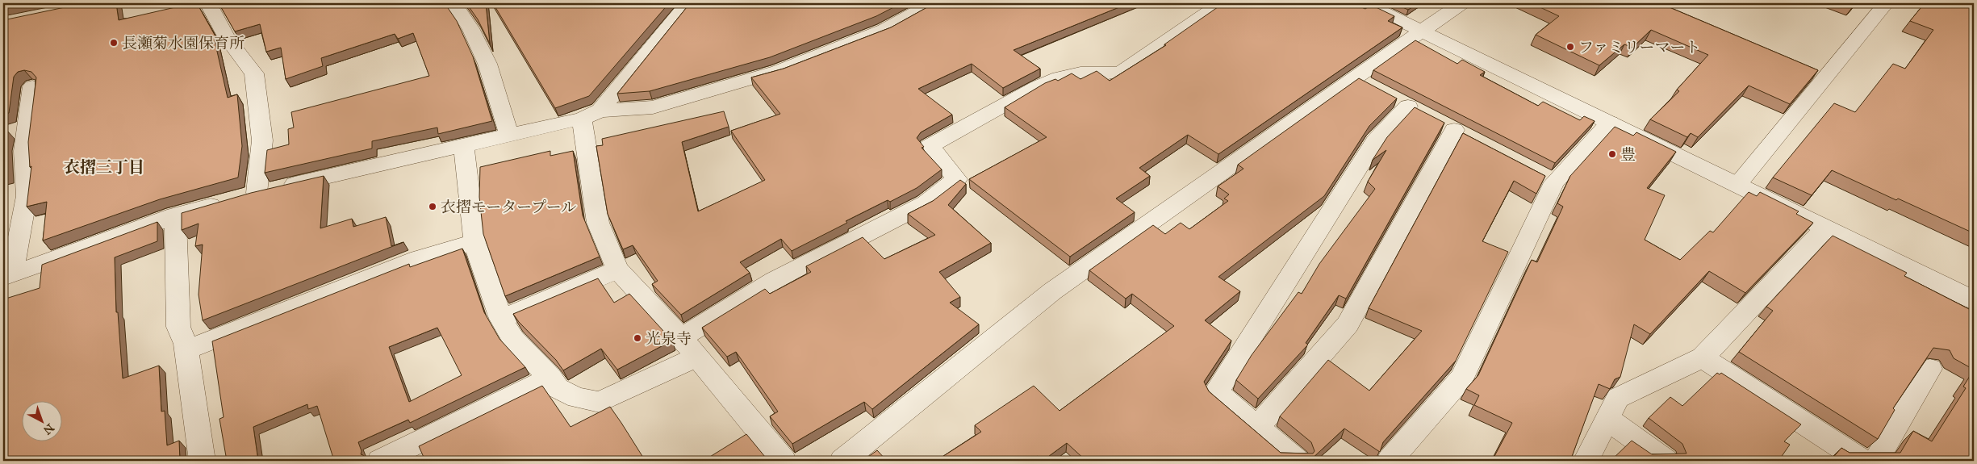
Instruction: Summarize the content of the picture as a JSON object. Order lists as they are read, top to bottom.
{
  "districts": ["衣摺三丁目"],
  "places": [
    "長瀬菊水園保育所",
    "ファミリーマート",
    "豊",
    "衣摺モータープール",
    "光泉寺"
  ],
  "north": "bottom right"
}
